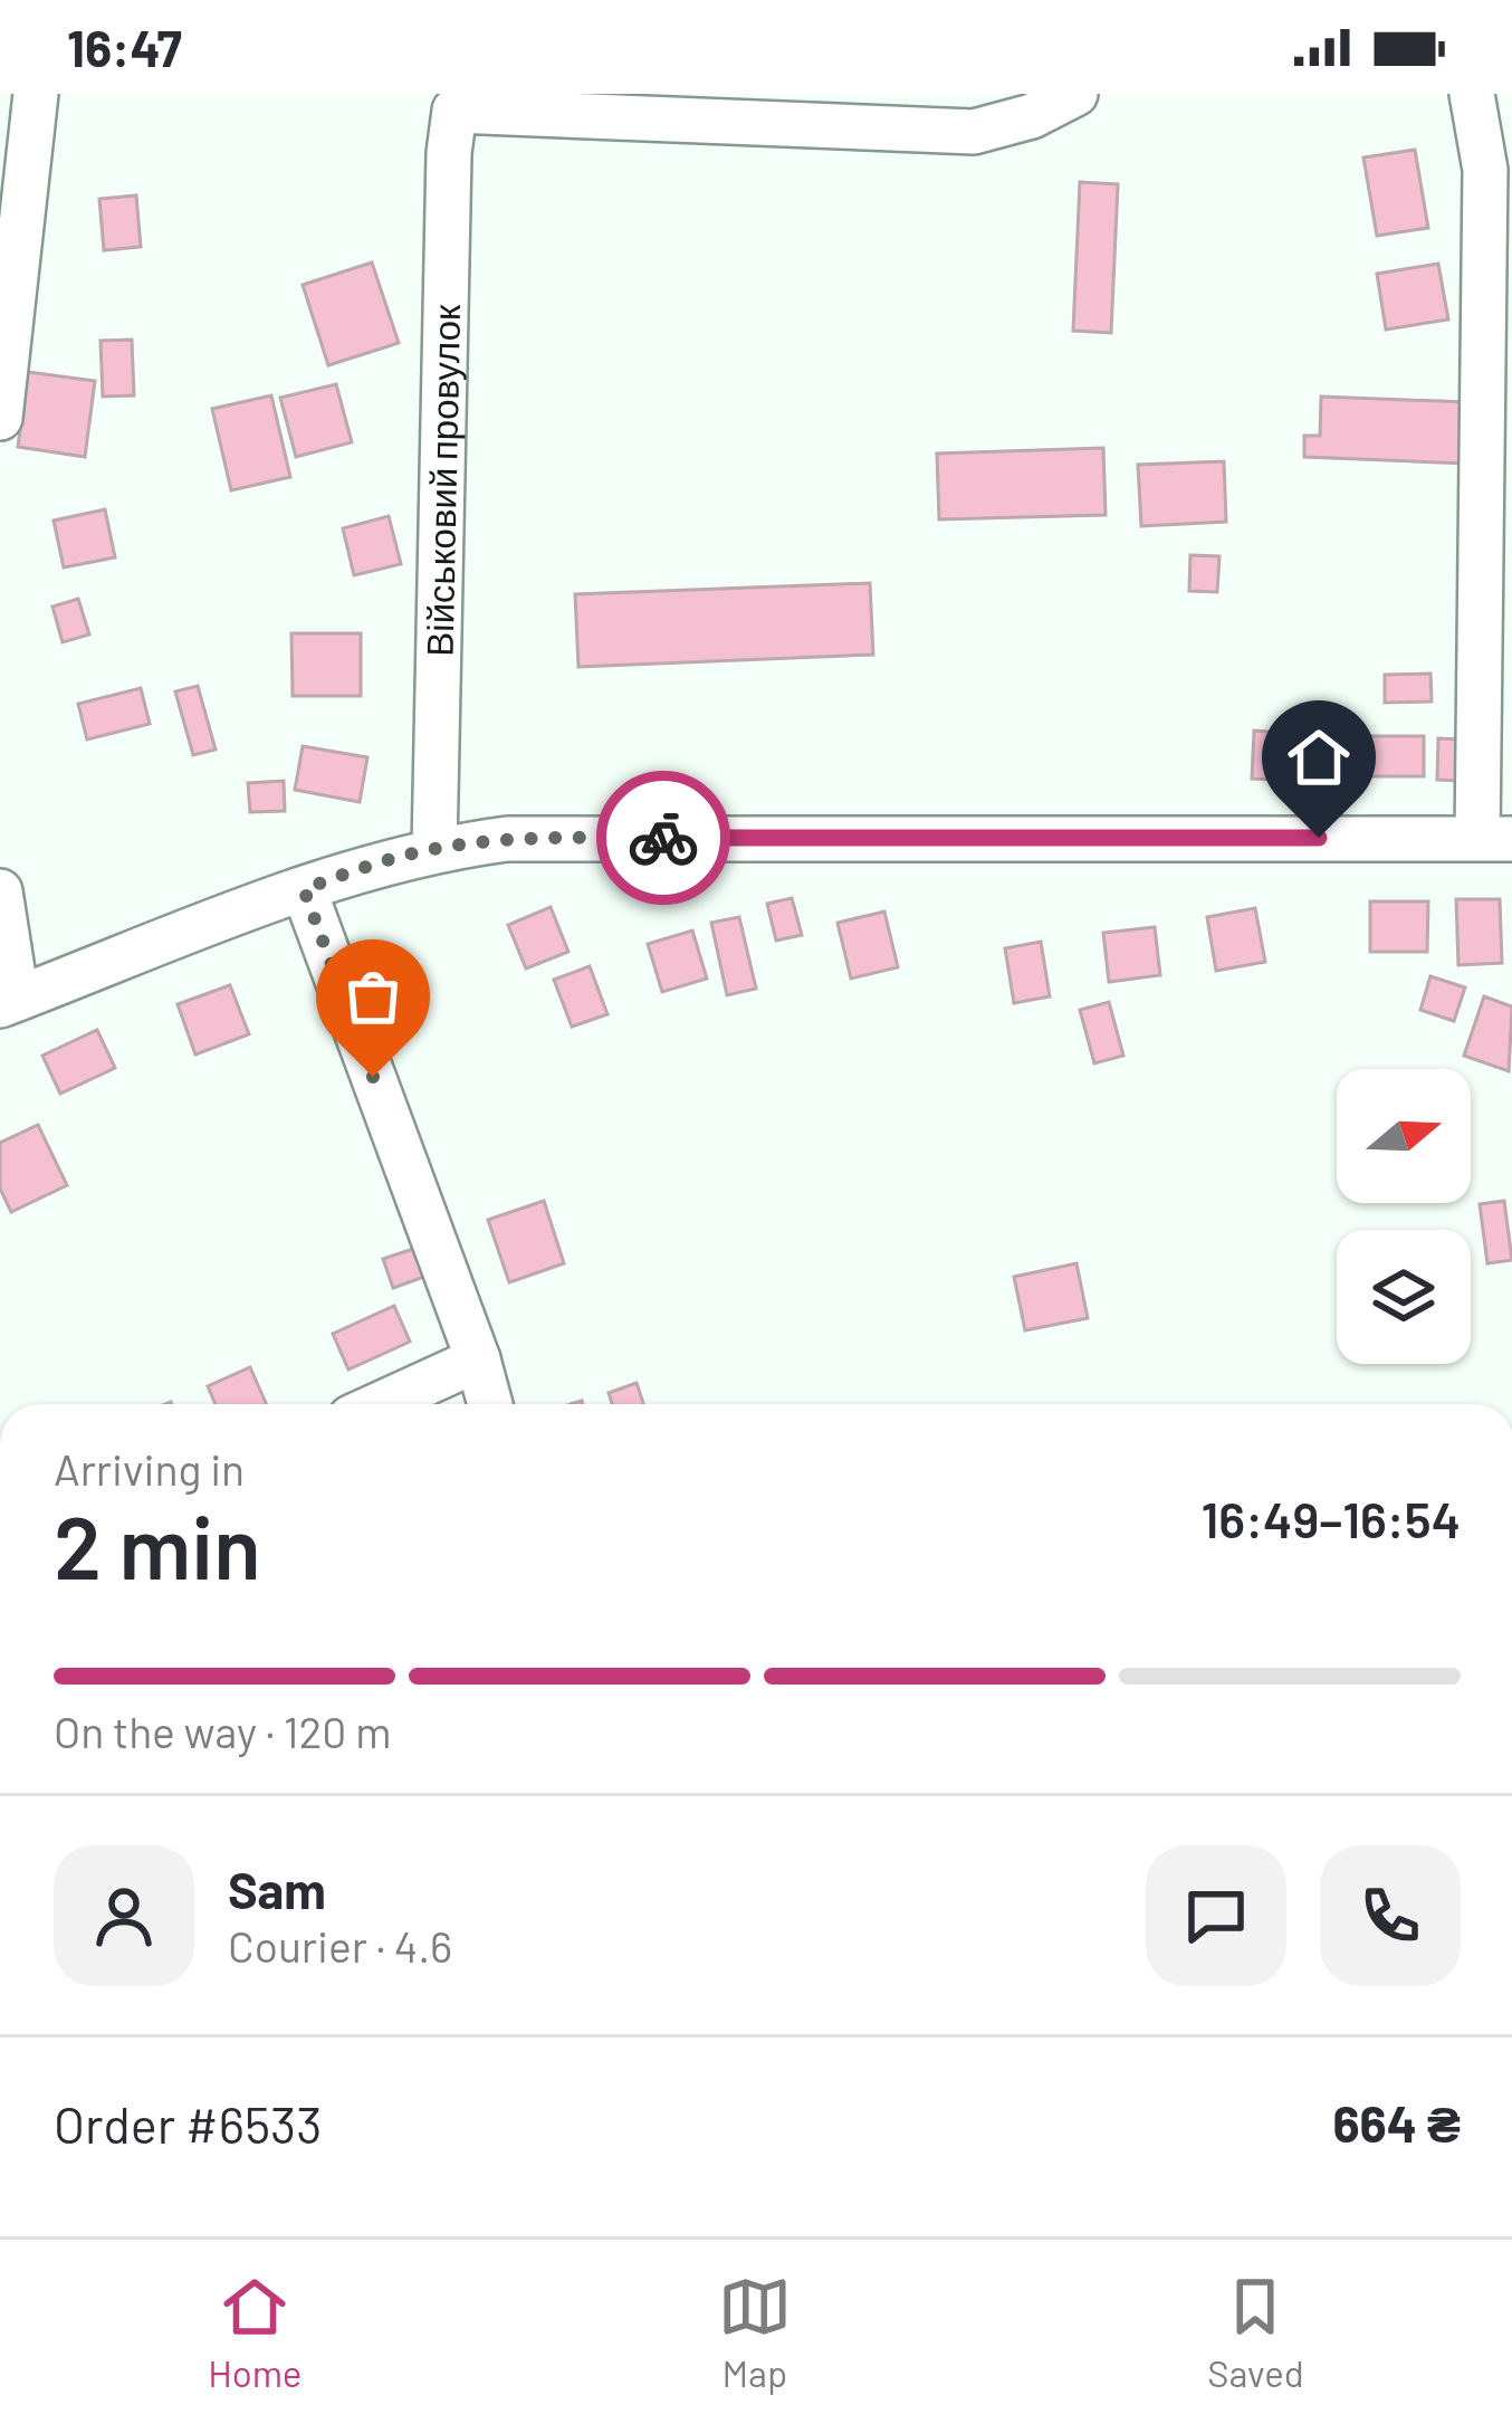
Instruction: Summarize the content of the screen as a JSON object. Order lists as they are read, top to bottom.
{
  "streets": {
    "street": ["Військовий провулок"]
  },
  "north": "right",
  "page": {
    "status": "16:47",
    "heading": ["2 min", "Arriving in", "16:49–16:54"],
    "panel": [
      "Sam",
      "Courier · 4.6",
      "Order #6533",
      "664 ₴"
    ],
    "bar": "On the way · 120 m",
    "tabs": ["Home", "Map", "Saved"]
  }
}
